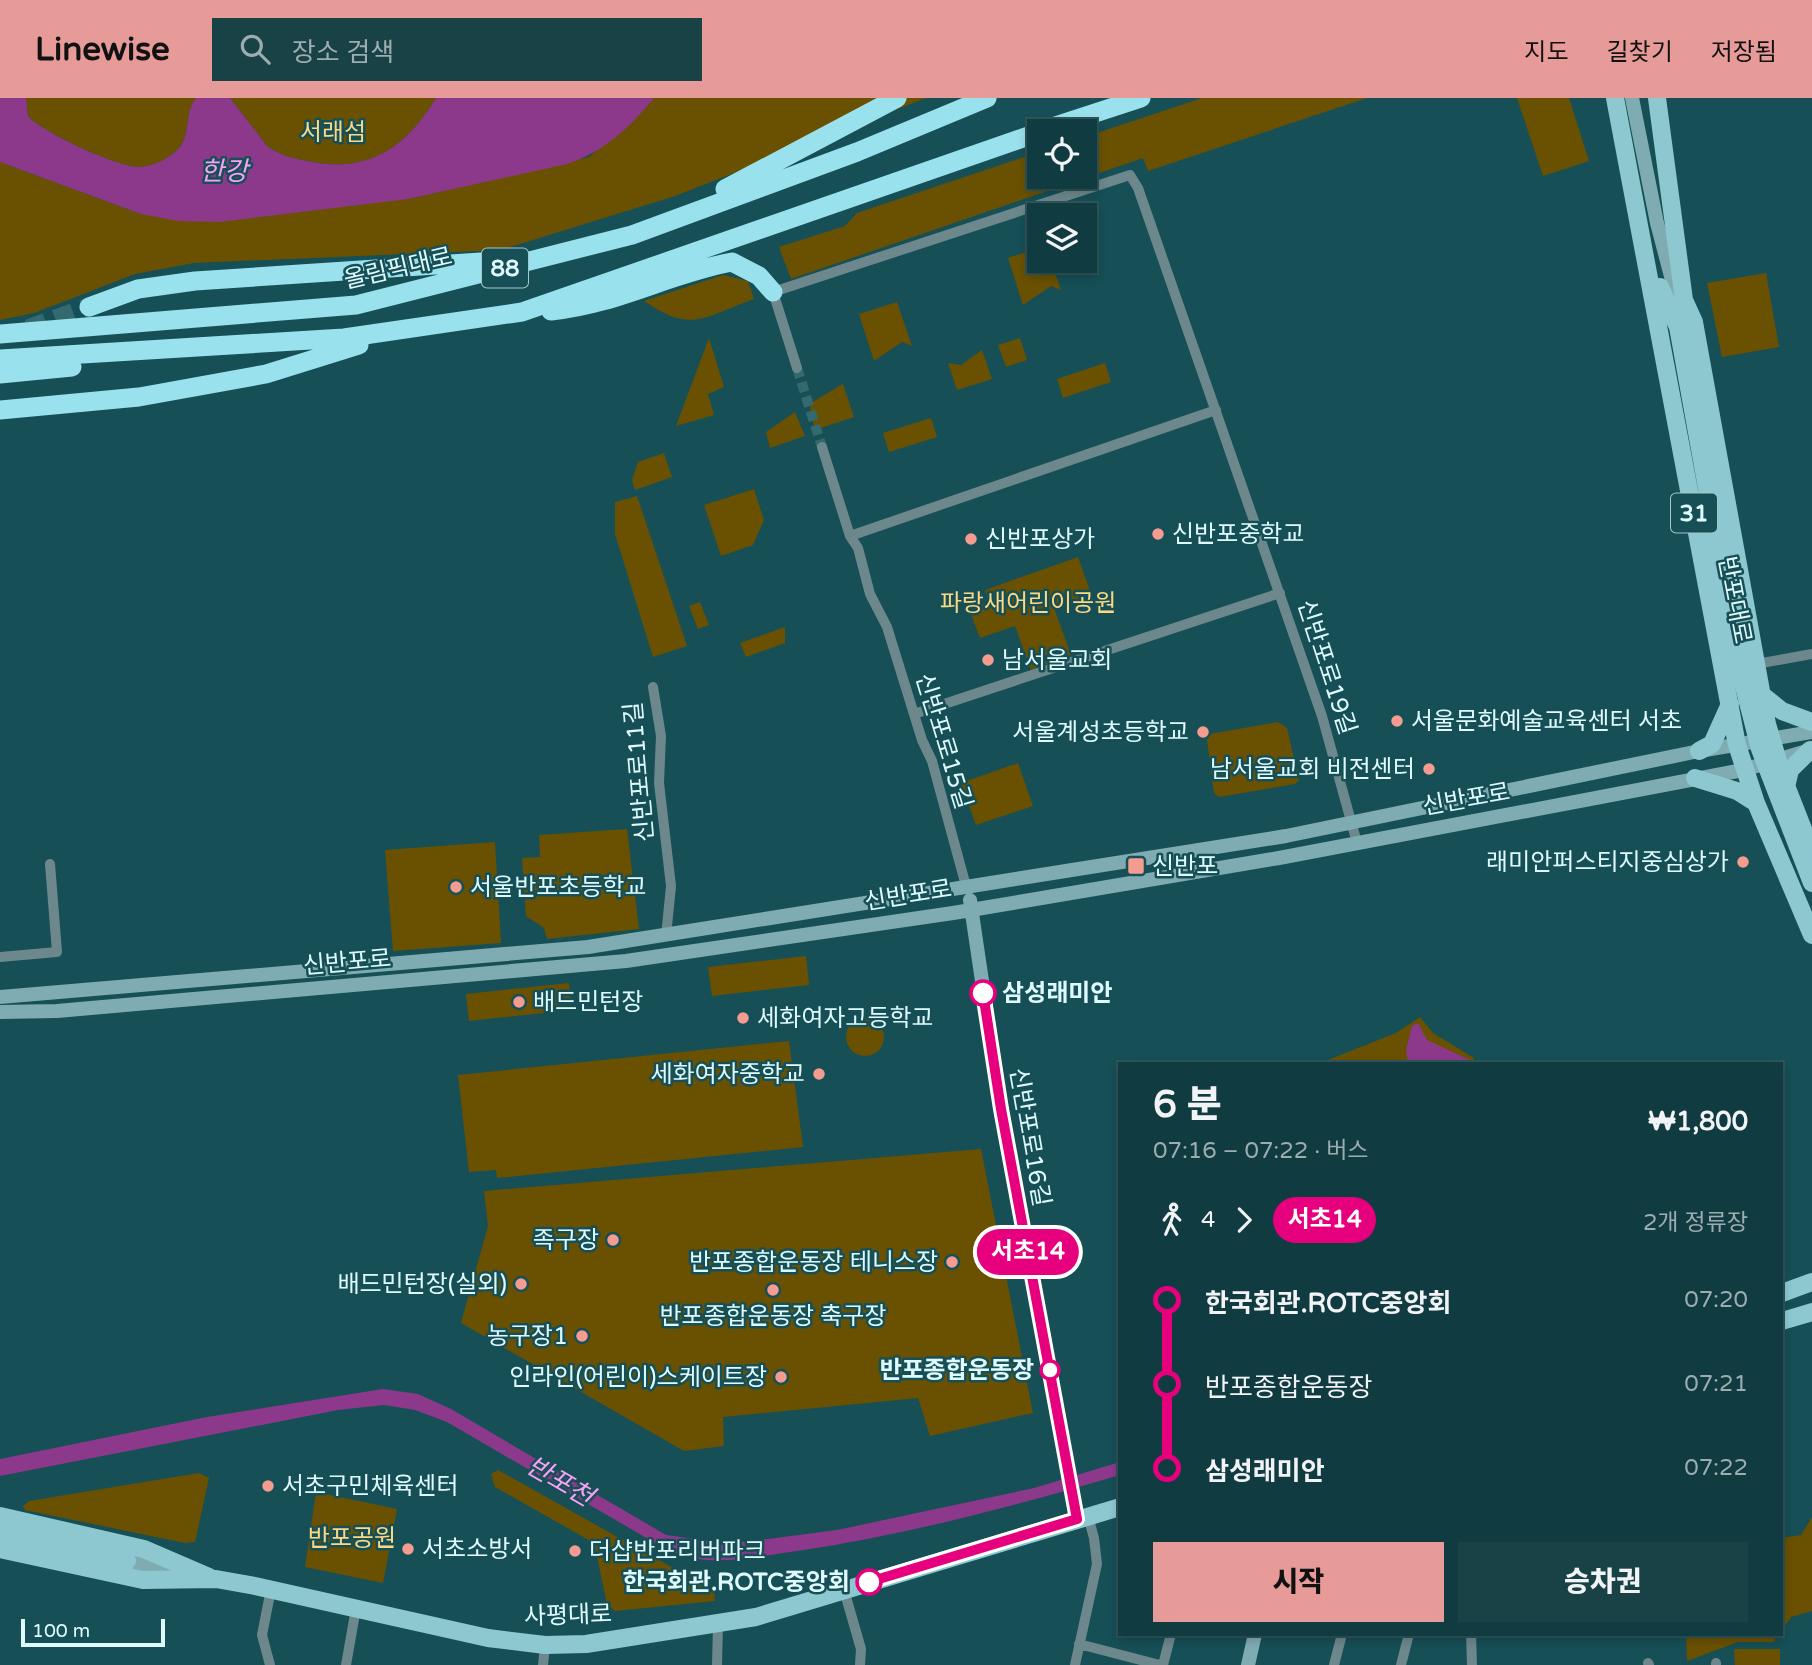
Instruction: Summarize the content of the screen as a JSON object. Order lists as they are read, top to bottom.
{
  "streets": {
    "highway": ["올림픽대로", "88"],
    "main road": [
      "31",
      "반포대로",
      "신반포로",
      "신반포로16길",
      "사평대로"
    ],
    "street": ["신반포로19길", "신반포로15길", "신반포로11길"]
  },
  "crossings": [
    ["31", "반포대로"],
    ["반포대로", "신반포로"],
    ["신반포로19길", "신반포로15길"],
    ["신반포로19길", "신반포로"],
    ["신반포로15길", "신반포로"],
    ["신반포로15길", "신반포로16길"],
    ["신반포로11길", "신반포로"],
    ["신반포로", "신반포로16길"],
    ["신반포로16길", "사평대로"]
  ],
  "water": ["한강", "반포천"],
  "parks": ["서래섬", "파랑새어린이공원", "반포공원"],
  "places": {
    "other": [
      "신반포중학교",
      "신반포상가",
      "남서울교회",
      "서울문화예술교육센터 서초",
      "서울계성초등학교",
      "남서울교회 비전센터",
      "래미안퍼스티지중심상가",
      "서울반포초등학교",
      "삼성래미안",
      "배드민턴장",
      "세화여자고등학교",
      "세화여자중학교",
      "족구장",
      "반포종합운동장 테니스장",
      "배드민턴장(실외)",
      "반포종합운동장 축구장",
      "농구장1",
      "반포종합운동장",
      "인라인(어린이)스케이트장",
      "서초구민체육센터",
      "서초소방서",
      "더샵반포리버파크",
      "한국회관.ROTC중앙회"
    ],
    "transit": ["신반포"]
  },
  "lines": ["bus line 서초14"],
  "scale_bar": "100 m",
  "page": {
    "header": "Linewise",
    "search": "장소 검색",
    "nav": ["지도", "길찾기", "저장됨"],
    "on_map": "서초14",
    "heading": ["6 분", "07:16 – 07:22 · 버스", "₩1,800"],
    "legs": ["4", "서초14", "2개 정류장"],
    "list": [
      {
        "name": "한국회관.ROTC중앙회",
        "value": "07:20"
      },
      {
        "name": "반포종합운동장",
        "value": "07:21"
      },
      {
        "name": "삼성래미안",
        "value": "07:22"
      }
    ],
    "buttons": ["시작", "승차권"],
    "scale": "100 m"
  }
}
